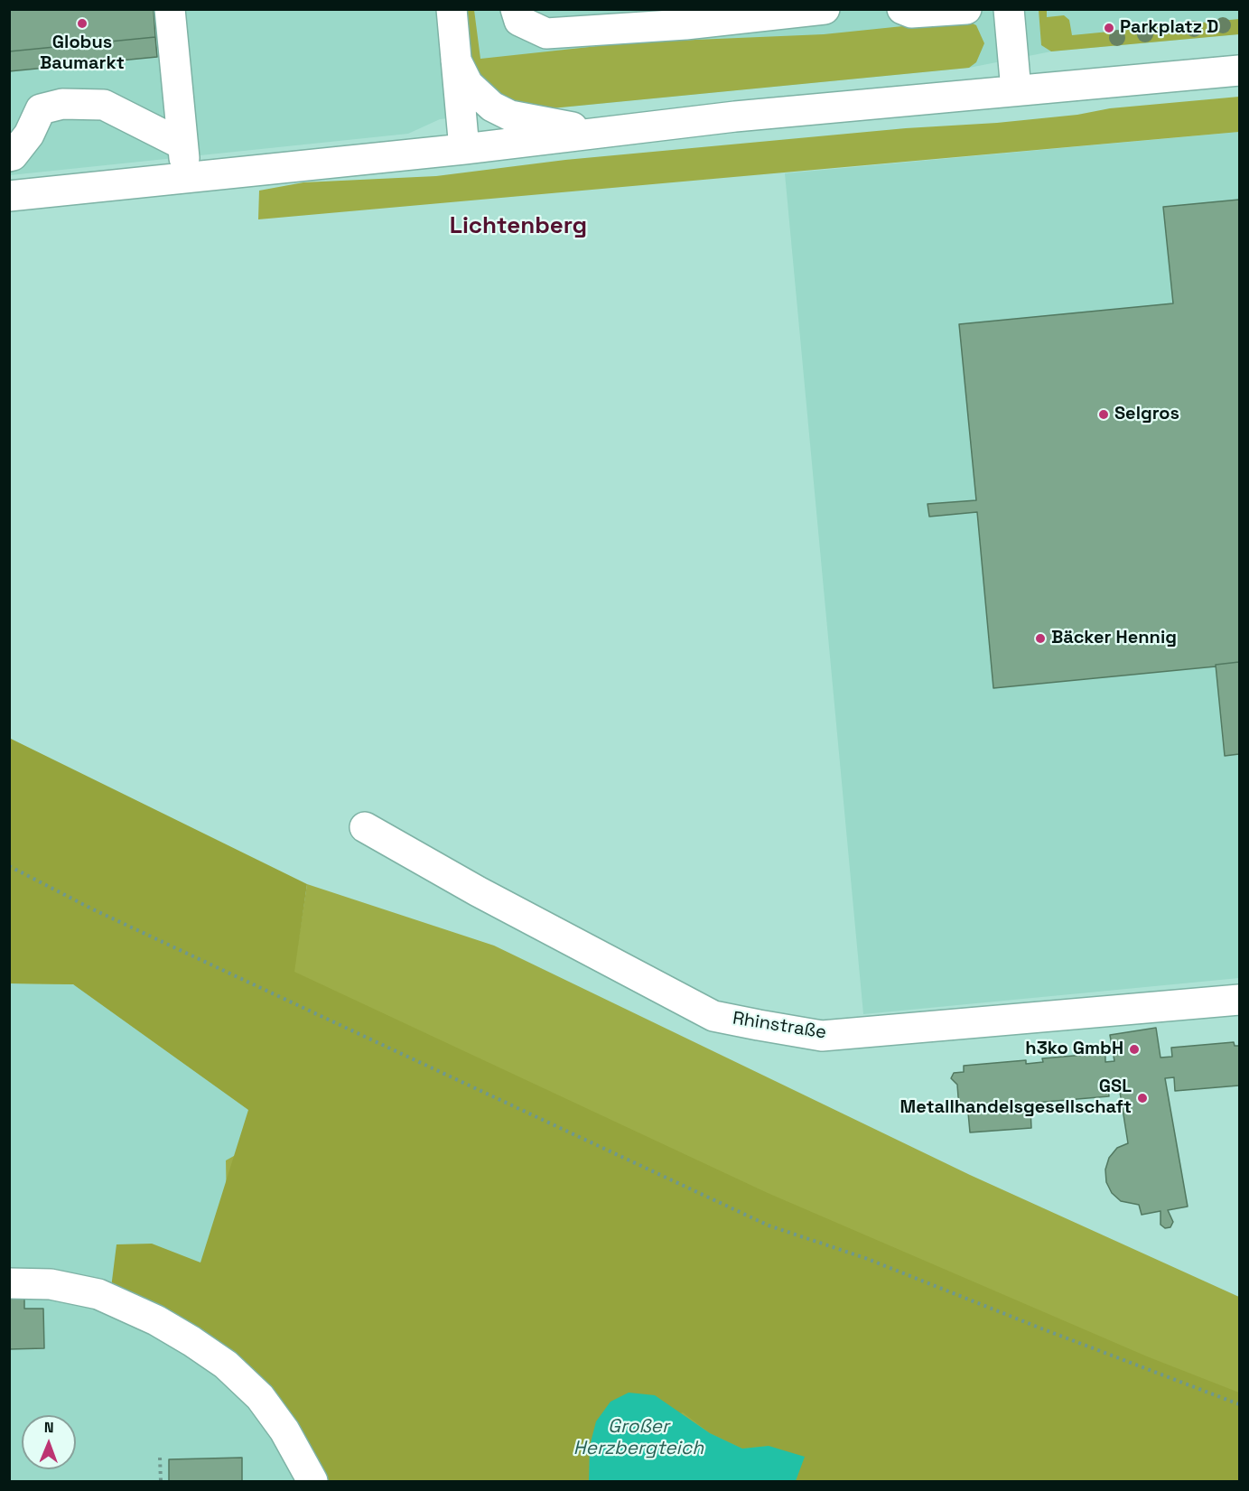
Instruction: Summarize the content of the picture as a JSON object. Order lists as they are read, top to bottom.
{
  "streets": {
    "lane": ["Rhinstraße"]
  },
  "districts": ["Lichtenberg"],
  "water": ["Großer Herzbergteich"],
  "places": [
    "Globus Baumarkt",
    "Parkplatz D",
    "Selgros",
    "Bäcker Hennig",
    "h3ko GmbH",
    "GSL Metallhandelsgesellschaft"
  ],
  "north": "top"
}
